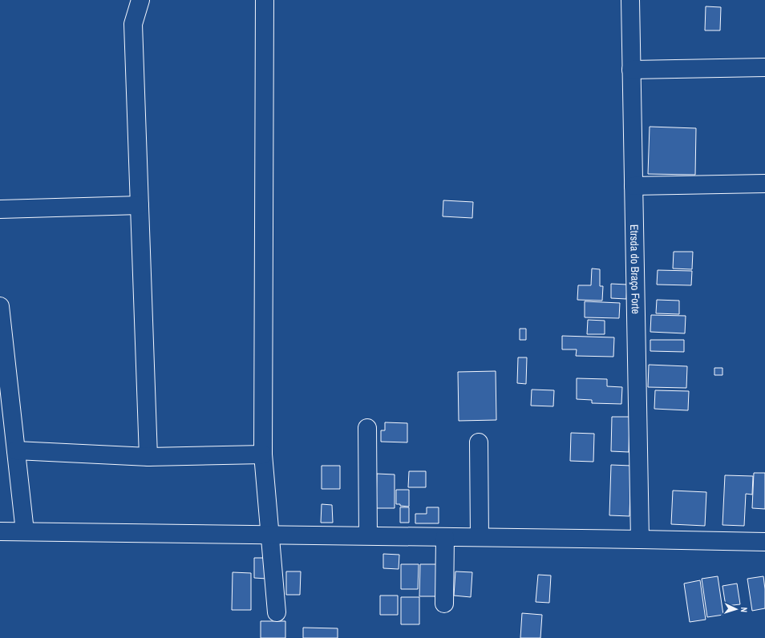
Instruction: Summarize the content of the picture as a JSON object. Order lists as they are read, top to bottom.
{
  "streets": {
    "street": ["Etrsda do Braço Forte"]
  },
  "north": "right"
}
